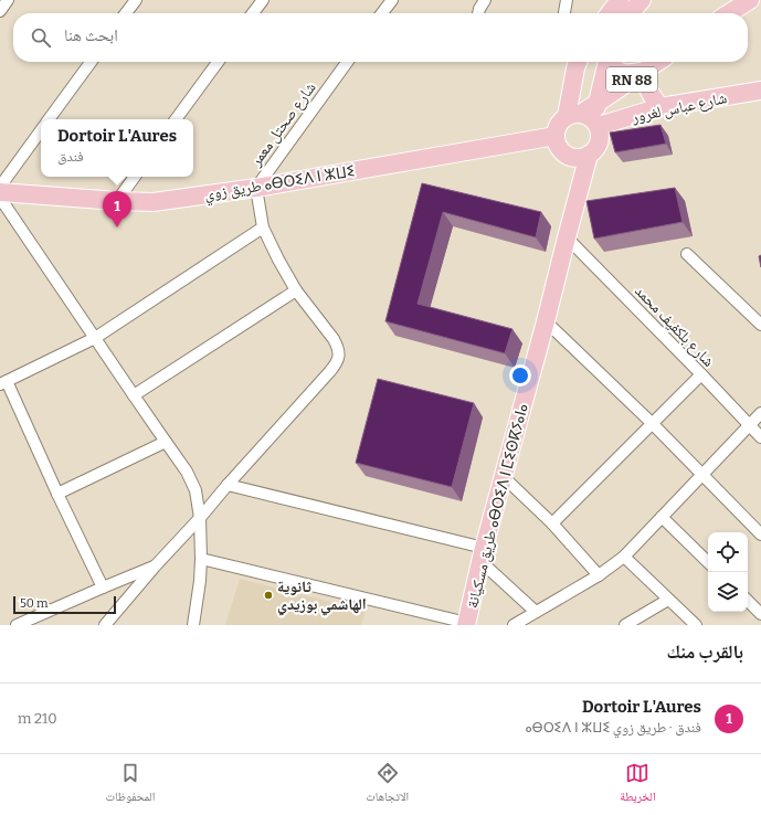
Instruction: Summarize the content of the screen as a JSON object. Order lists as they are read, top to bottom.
{
  "streets": {
    "main road": [
      "RN 88",
      "شارع عباس لغرور",
      "طريق زوي ⴰⴱⵔⵉⴷ ⵏ ⵣⵡⵉ",
      "طريق مسكيانة ⴰⴱⵔⵉⴷ ⵏ ⵎⵉⵙⴽⵢⴰⵏⴰ"
    ],
    "street": ["شارع صحتل معمر", "شارع بلكفيف محمد"]
  },
  "crossings": [
    ["RN 88", "شارع عباس لغرور"],
    ["RN 88", "طريق زوي ⴰⴱⵔⵉⴷ ⵏ ⵣⵡⵉ"],
    ["RN 88", "طريق مسكيانة ⴰⴱⵔⵉⴷ ⵏ ⵎⵉⵙⴽⵢⴰⵏⴰ"],
    ["شارع عباس لغرور", "طريق زوي ⴰⴱⵔⵉⴷ ⵏ ⵣⵡⵉ"],
    ["شارع عباس لغرور", "طريق مسكيانة ⴰⴱⵔⵉⴷ ⵏ ⵎⵉⵙⴽⵢⴰⵏⴰ"],
    ["شارع صحتل معمر", "طريق زوي ⴰⴱⵔⵉⴷ ⵏ ⵣⵡⵉ"],
    ["طريق زوي ⴰⴱⵔⵉⴷ ⵏ ⵣⵡⵉ", "طريق مسكيانة ⴰⴱⵔⵉⴷ ⵏ ⵎⵉⵙⴽⵢⴰⵏⴰ"],
    ["شارع بلكفيف محمد", "طريق مسكيانة ⴰⴱⵔⵉⴷ ⵏ ⵎⵉⵙⴽⵢⴰⵏⴰ"]
  ],
  "places": ["ثانوية الهاشمي بوزيدي"],
  "scale_bar": "50 m",
  "page": {
    "search": "ابحث هنا",
    "popup": ["Dortoir L'Aures", "فندق"],
    "pins": "1",
    "scale": "50 m",
    "heading": "بالقرب منك",
    "list": [
      {
        "mark": "1",
        "name": "Dortoir L'Aures",
        "note": "فندق · طريق زوي ⴰⴱⵔⵉⴷ ⵏ ⵣⵡⵉ",
        "value": "210 m"
      }
    ],
    "nav": ["الخريطة", "الاتجاهات", "المحفوظات"]
  }
}
